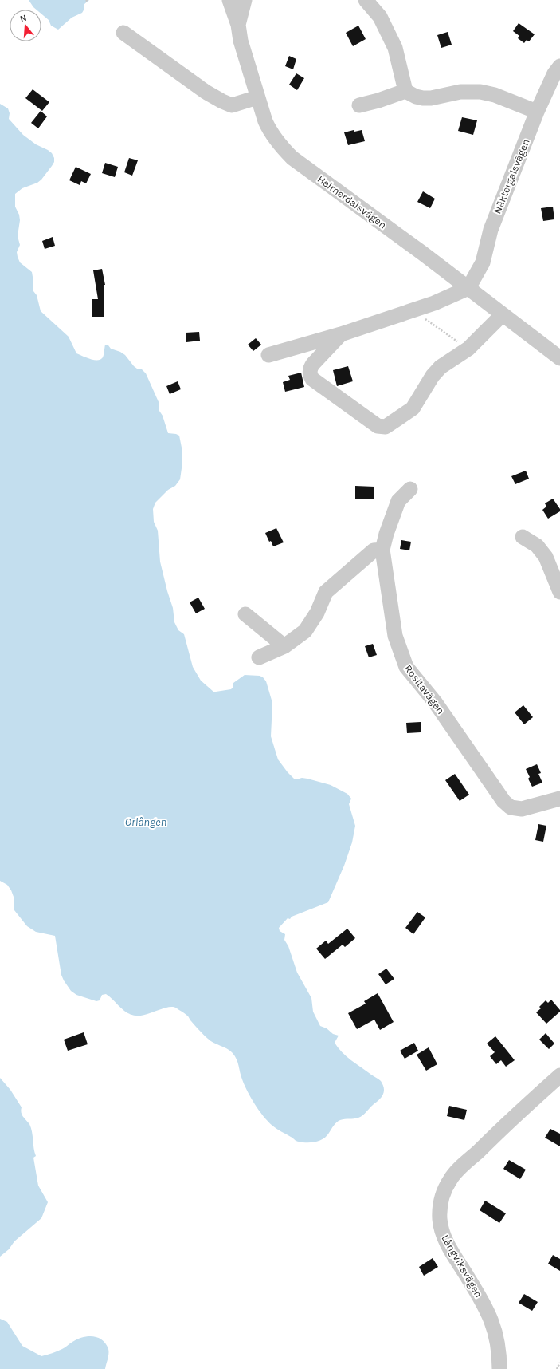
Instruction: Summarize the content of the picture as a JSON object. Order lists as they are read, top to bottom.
{
  "streets": {
    "street": [
      "Näktergalsvägen",
      "Helmerdalsvägen",
      "Rositavägen",
      "Långviksvägen"
    ]
  },
  "crossings": [
    ["Näktergalsvägen", "Helmerdalsvägen"]
  ],
  "water": ["Orlången"],
  "north": "top"
}
